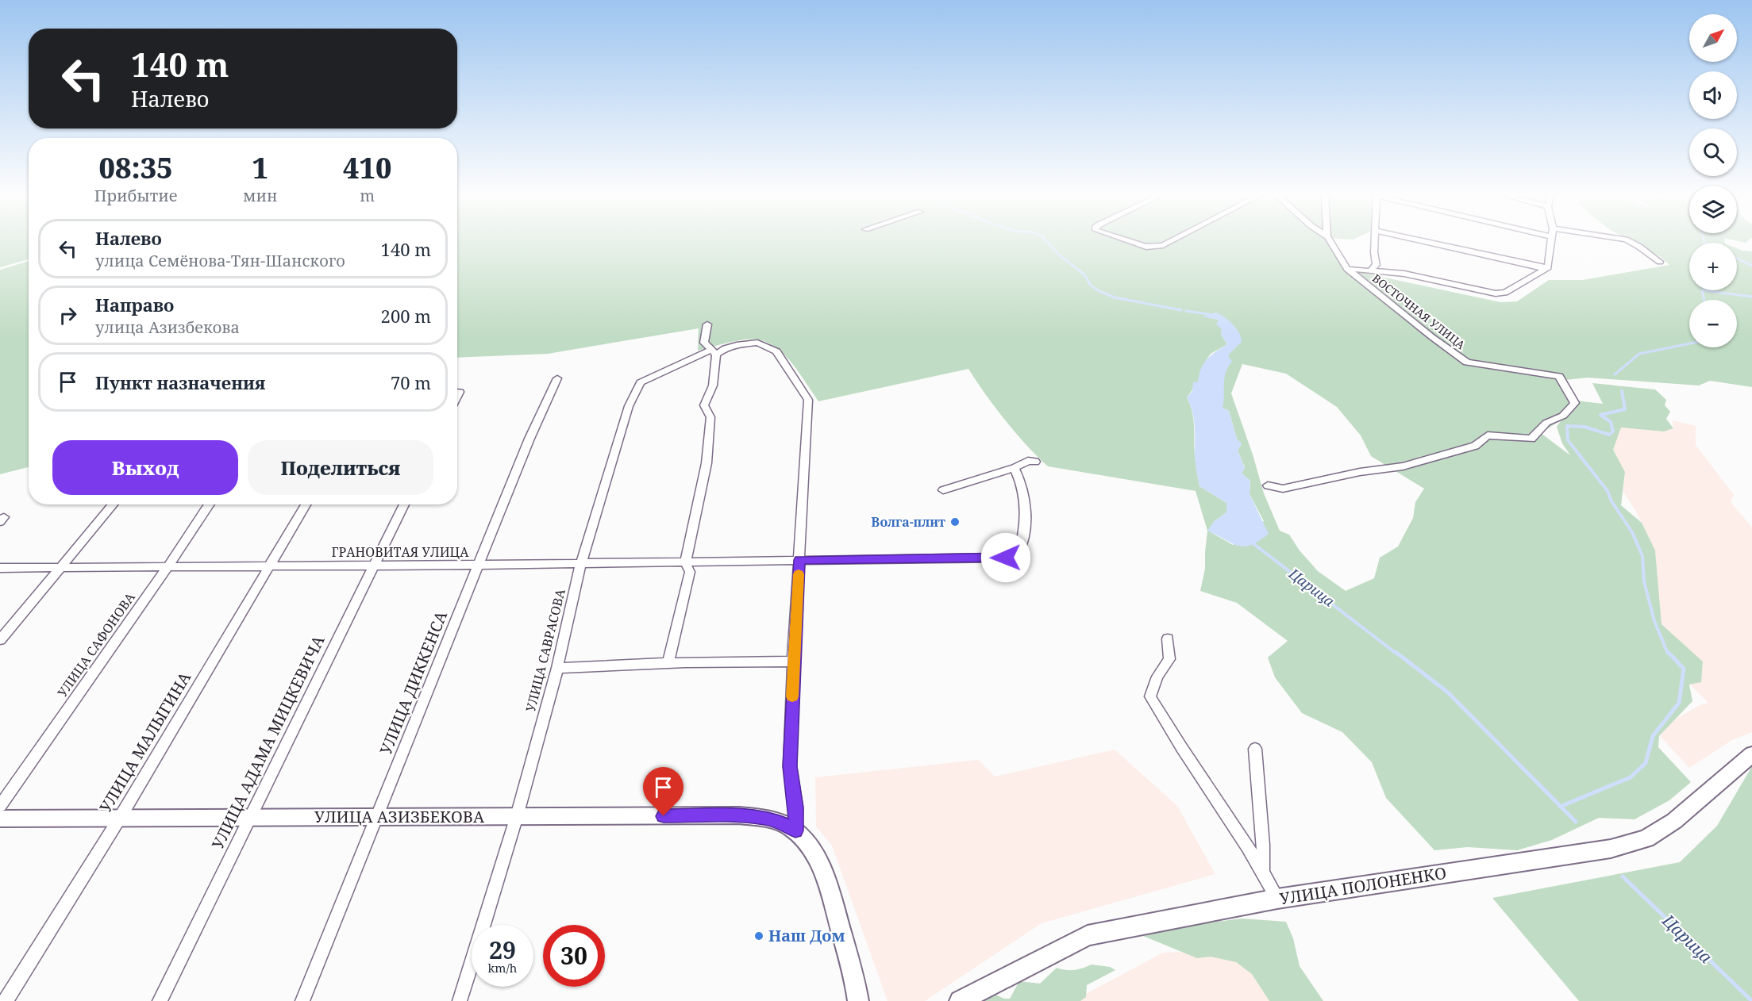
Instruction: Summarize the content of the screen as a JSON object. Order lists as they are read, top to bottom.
{
  "streets": {
    "main road": ["УЛИЦА АЗИЗБЕКОВА", "УЛИЦА ПОЛОНЕНКО"],
    "street": [
      "ВОСТОЧНАЯ УЛИЦА",
      "ГРАНОВИТАЯ УЛИЦА",
      "УЛИЦА САФОНОВА",
      "УЛИЦА САВРАСОВА",
      "УЛИЦА ДИККЕНСА",
      "УЛИЦА МАЛЫГИНА",
      "УЛИЦА АДАМА МИЦКЕВИЧА"
    ]
  },
  "crossings": [
    ["ГРАНОВИТАЯ УЛИЦА", "УЛИЦА САФОНОВА"],
    ["ГРАНОВИТАЯ УЛИЦА", "УЛИЦА САВРАСОВА"],
    ["ГРАНОВИТАЯ УЛИЦА", "УЛИЦА ДИККЕНСА"],
    ["ГРАНОВИТАЯ УЛИЦА", "УЛИЦА МАЛЫГИНА"],
    ["ГРАНОВИТАЯ УЛИЦА", "УЛИЦА АДАМА МИЦКЕВИЧА"],
    ["УЛИЦА САВРАСОВА", "УЛИЦА АЗИЗБЕКОВА"],
    ["УЛИЦА ДИККЕНСА", "УЛИЦА АЗИЗБЕКОВА"],
    ["УЛИЦА МАЛЫГИНА", "УЛИЦА АЗИЗБЕКОВА"],
    ["УЛИЦА АДАМА МИЦКЕВИЧА", "УЛИЦА АЗИЗБЕКОВА"]
  ],
  "water": ["Царица"],
  "places": ["Волга-плит", "Наш Дом"],
  "north": "top right",
  "page": {
    "map_buttons": ["+", "−"],
    "turn": ["140 m", "Налево"],
    "eta": [
      "08:35",
      "Прибытие",
      "1",
      "мин",
      "410",
      "m"
    ],
    "list": [
      {
        "name": "Налево",
        "note": "улица Семёнова-Тян-Шанского",
        "value": "140 m"
      },
      {
        "name": "Направо",
        "note": "улица Азизбекова",
        "value": "200 m"
      },
      {
        "name": "Пункт назначения",
        "value": "70 m"
      }
    ],
    "buttons": ["Выход", "Поделиться"],
    "speed": "29 km/h",
    "limit": "30"
  }
}
